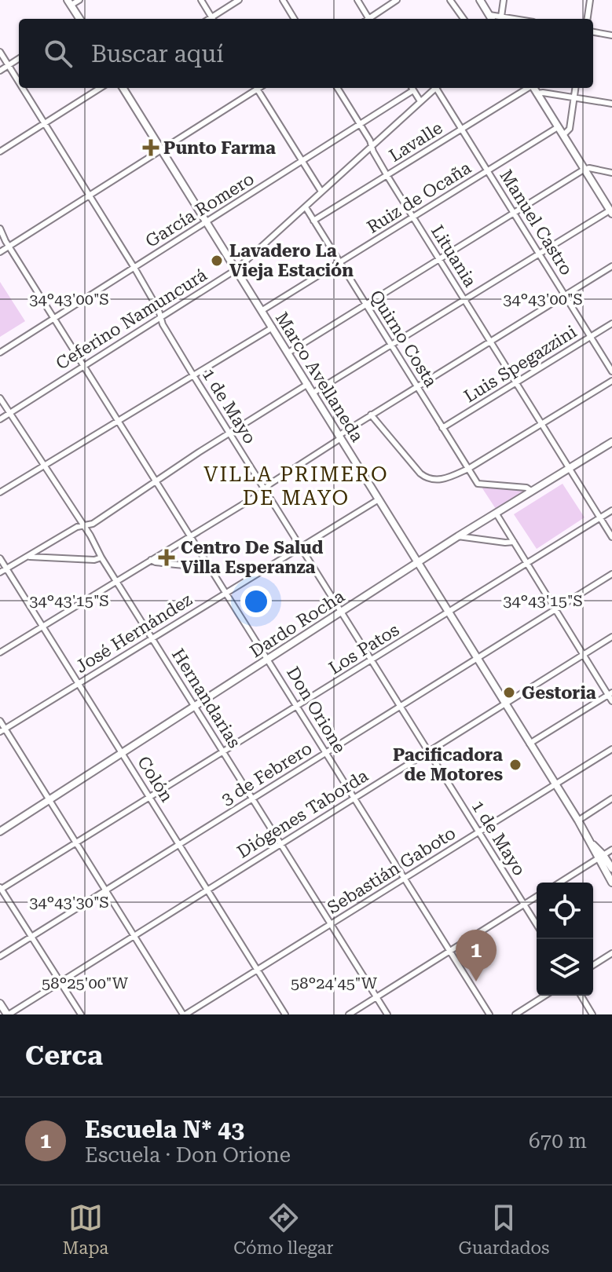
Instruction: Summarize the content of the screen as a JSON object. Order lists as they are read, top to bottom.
{
  "streets": {
    "street": [
      "Lavalle",
      "Ruiz de Ocaña",
      "García Romero",
      "Manuel Castro",
      "Lituania",
      "Ceferino Namuncurá",
      "Quirno Costa",
      "Luis Spegazzini",
      "Marco Avellaneda",
      "1 de Mayo",
      "Dardo Rocha",
      "José Hernández",
      "Los Patos",
      "Hernandarias",
      "Don Orione",
      "3 de Febrero",
      "Colón",
      "Diógenes Taborda",
      "Sebastián Gaboto"
    ]
  },
  "crossings": [
    ["Lavalle", "Manuel Castro"],
    ["Lavalle", "Lituania"],
    ["Lavalle", "Quirno Costa"],
    ["Ruiz de Ocaña", "Manuel Castro"],
    ["Ruiz de Ocaña", "Lituania"],
    ["Ruiz de Ocaña", "Quirno Costa"],
    ["Ruiz de Ocaña", "Marco Avellaneda"],
    ["García Romero", "Lituania"],
    ["García Romero", "Marco Avellaneda"],
    ["García Romero", "1 de Mayo"],
    ["García Romero", "Don Orione"],
    ["Manuel Castro", "Luis Spegazzini"],
    ["Lituania", "Ceferino Namuncurá"],
    ["Lituania", "Luis Spegazzini"],
    ["Lituania", "Dardo Rocha"],
    ["Lituania", "Los Patos"],
    ["Ceferino Namuncurá", "Quirno Costa"],
    ["Ceferino Namuncurá", "Marco Avellaneda"],
    ["Ceferino Namuncurá", "1 de Mayo"],
    ["Ceferino Namuncurá", "Hernandarias"],
    ["Ceferino Namuncurá", "Don Orione"],
    ["Quirno Costa", "Luis Spegazzini"],
    ["Quirno Costa", "Dardo Rocha"],
    ["Marco Avellaneda", "Dardo Rocha"],
    ["Marco Avellaneda", "José Hernández"],
    ["Marco Avellaneda", "Los Patos"],
    ["Marco Avellaneda", "3 de Febrero"],
    ["Marco Avellaneda", "Diógenes Taborda"],
    ["Marco Avellaneda", "Sebastián Gaboto"],
    ["1 de Mayo", "Dardo Rocha"],
    ["1 de Mayo", "José Hernández"],
    ["1 de Mayo", "Los Patos"],
    ["1 de Mayo", "3 de Febrero"],
    ["1 de Mayo", "Diógenes Taborda"],
    ["1 de Mayo", "Sebastián Gaboto"],
    ["Dardo Rocha", "Hernandarias"],
    ["Dardo Rocha", "Don Orione"],
    ["Dardo Rocha", "Colón"],
    ["José Hernández", "Hernandarias"],
    ["José Hernández", "Don Orione"],
    ["José Hernández", "Colón"],
    ["Los Patos", "Hernandarias"],
    ["Los Patos", "Don Orione"],
    ["Los Patos", "Colón"],
    ["Hernandarias", "3 de Febrero"],
    ["Hernandarias", "Diógenes Taborda"],
    ["Hernandarias", "Sebastián Gaboto"],
    ["Don Orione", "3 de Febrero"],
    ["Don Orione", "Diógenes Taborda"],
    ["Don Orione", "Sebastián Gaboto"],
    ["3 de Febrero", "Colón"],
    ["Colón", "Diógenes Taborda"],
    ["Colón", "Sebastián Gaboto"]
  ],
  "districts": ["VILLA PRIMERO DE MAYO"],
  "places": {
    "health": ["Punto Farma", "Centro De Salud Villa Esperanza"],
    "other": ["Lavadero La Vieja Estación", "Gestoria", "Pacificadora de Motores"]
  },
  "page": {
    "search": "Buscar aquí",
    "pins": "1",
    "heading": "Cerca",
    "list": [
      {
        "mark": "1",
        "name": "Escuela N* 43",
        "note": "Escuela · Don Orione",
        "value": "670 m"
      }
    ],
    "nav": ["Mapa", "Cómo llegar", "Guardados"]
  },
  "coordinates": [
    "34°43'00\"S",
    "34°43'15\"S",
    "34°43'30\"S",
    "58°25'00\"W",
    "58°24'45\"W"
  ]
}
